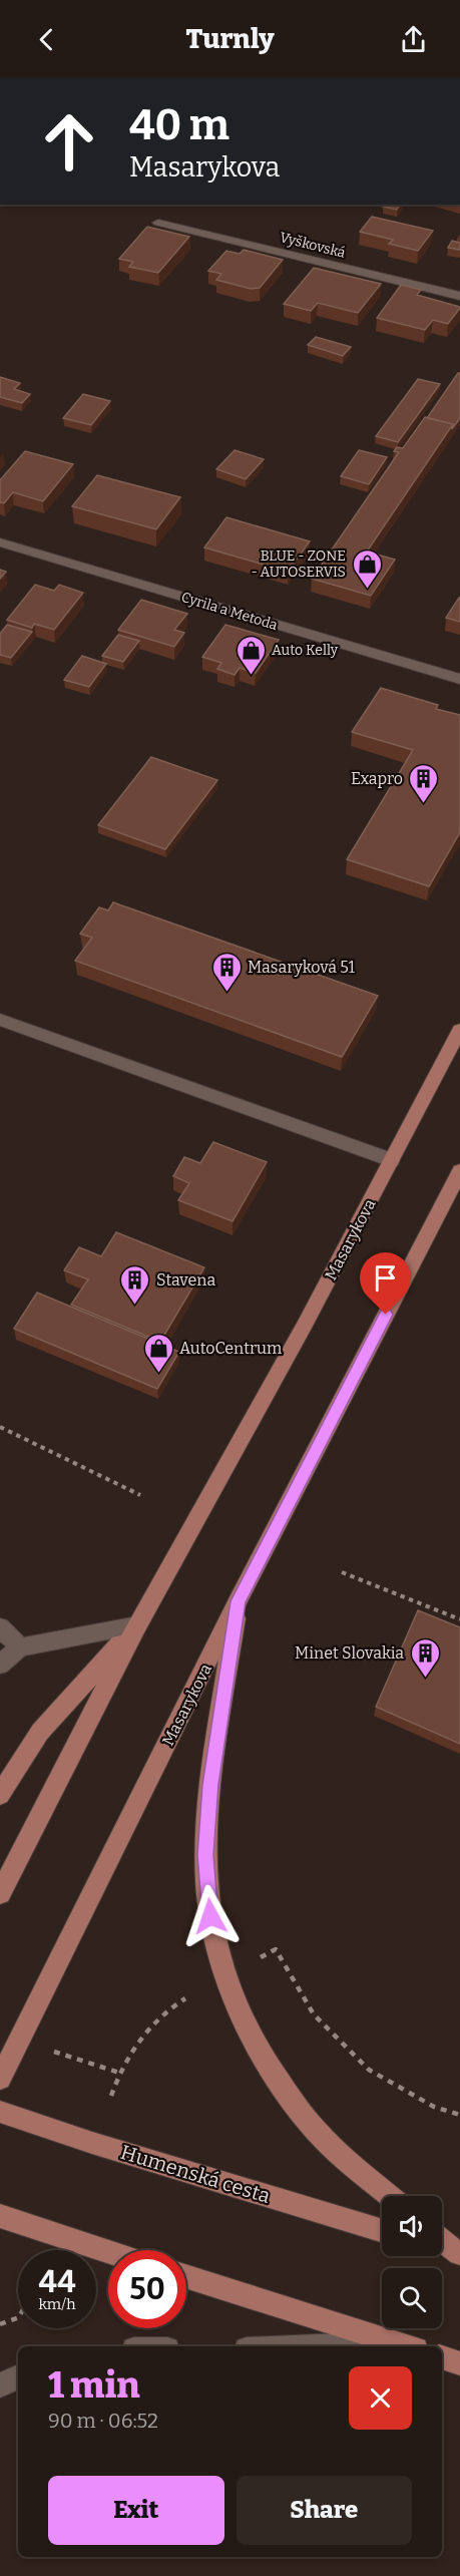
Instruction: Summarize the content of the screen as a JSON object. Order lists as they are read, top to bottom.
{
  "streets": {
    "main road": ["Masarykova", "Humenská cesta"],
    "street": ["Vyškovská", "Cyrila a Metoda"]
  },
  "places": {
    "shop": ["BLUE - ZONE - AUTOSERVIS", "Auto Kelly", "AutoCentrum"],
    "building": [
      "Exapro",
      "Masaryková 51",
      "Stavena",
      "Minet Slovakia"
    ]
  },
  "page": {
    "header": "Turnly",
    "turn": ["40 m", "Masarykova"],
    "speed": "44 km/h",
    "limit": "50",
    "heading": ["1 min", "90 m · 06:52"],
    "buttons": ["Exit", "Share"]
  }
}
